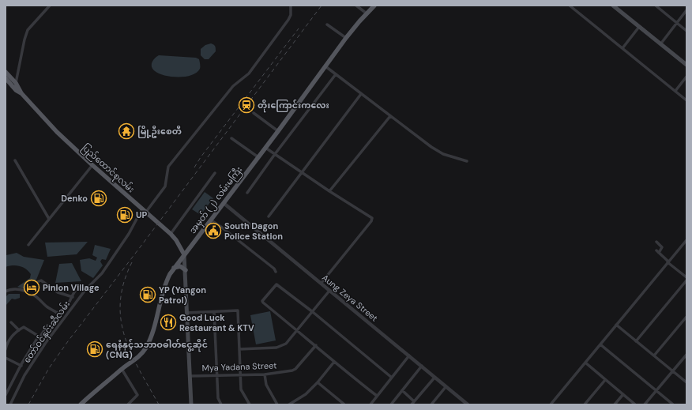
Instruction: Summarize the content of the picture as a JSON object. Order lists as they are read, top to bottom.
{
  "streets": {
    "main road": ["ပြည်ထောင်စုလမ်း", "အမှတ် (၂) လမ်းမကြီး"],
    "street": ["Aung Zeya Street", "တော်ဝင်နှင်းဆီလမ်း", "Mya Yadana Street"]
  },
  "crossings": [
    ["ပြည်ထောင်စုလမ်း", "အမှတ် (၂) လမ်းမကြီး"],
    ["ပြည်ထောင်စုလမ်း", "တော်ဝင်နှင်းဆီလမ်း"],
    ["အမှတ် (၂) လမ်းမကြီး", "Aung Zeya Street"]
  ],
  "places": {
    "station": ["တိုးကြောင်းကလေး"],
    "temple": ["မြို့ဦးစေတီ"],
    "fuel station": [
      "Denko",
      "UP",
      "YP (Yangon Patrol)",
      "ရေနံနှင့်သဘာဝဓါတ်ငွေ့ဆိုင် (CNG)"
    ],
    "public building": ["South Dagon Police Station"],
    "hotel": ["Pinlon Village"],
    "restaurant": ["Good Luck Restaurant & KTV"]
  }
}
